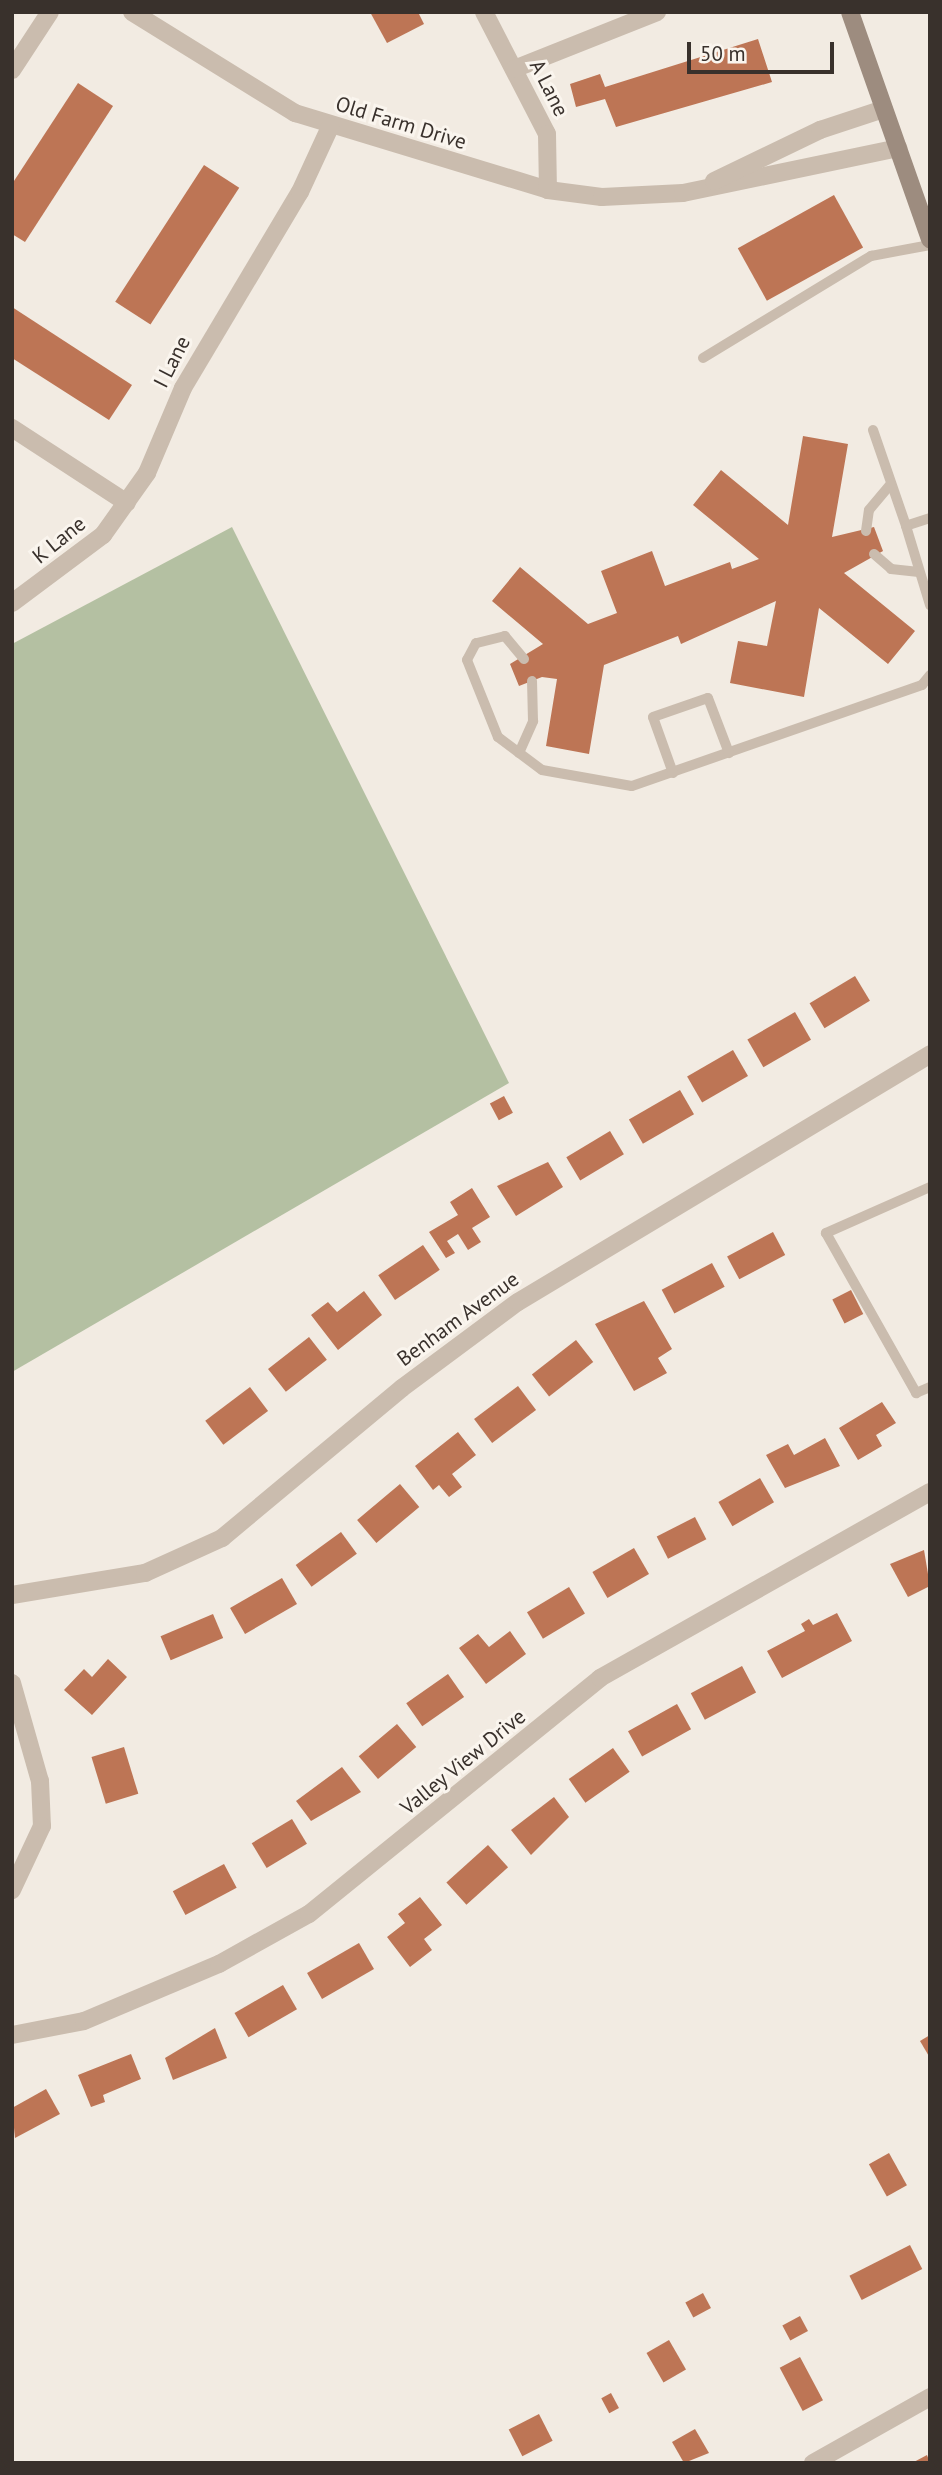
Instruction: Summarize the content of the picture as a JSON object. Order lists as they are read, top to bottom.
{
  "streets": {
    "street": [
      "A Lane",
      "Old Farm Drive",
      "I Lane",
      "K Lane",
      "Benham Avenue",
      "Valley View Drive"
    ]
  },
  "crossings": [
    ["A Lane", "Old Farm Drive"],
    ["Old Farm Drive", "I Lane"],
    ["I Lane", "K Lane"]
  ],
  "scale_bar": "50 m"
}
